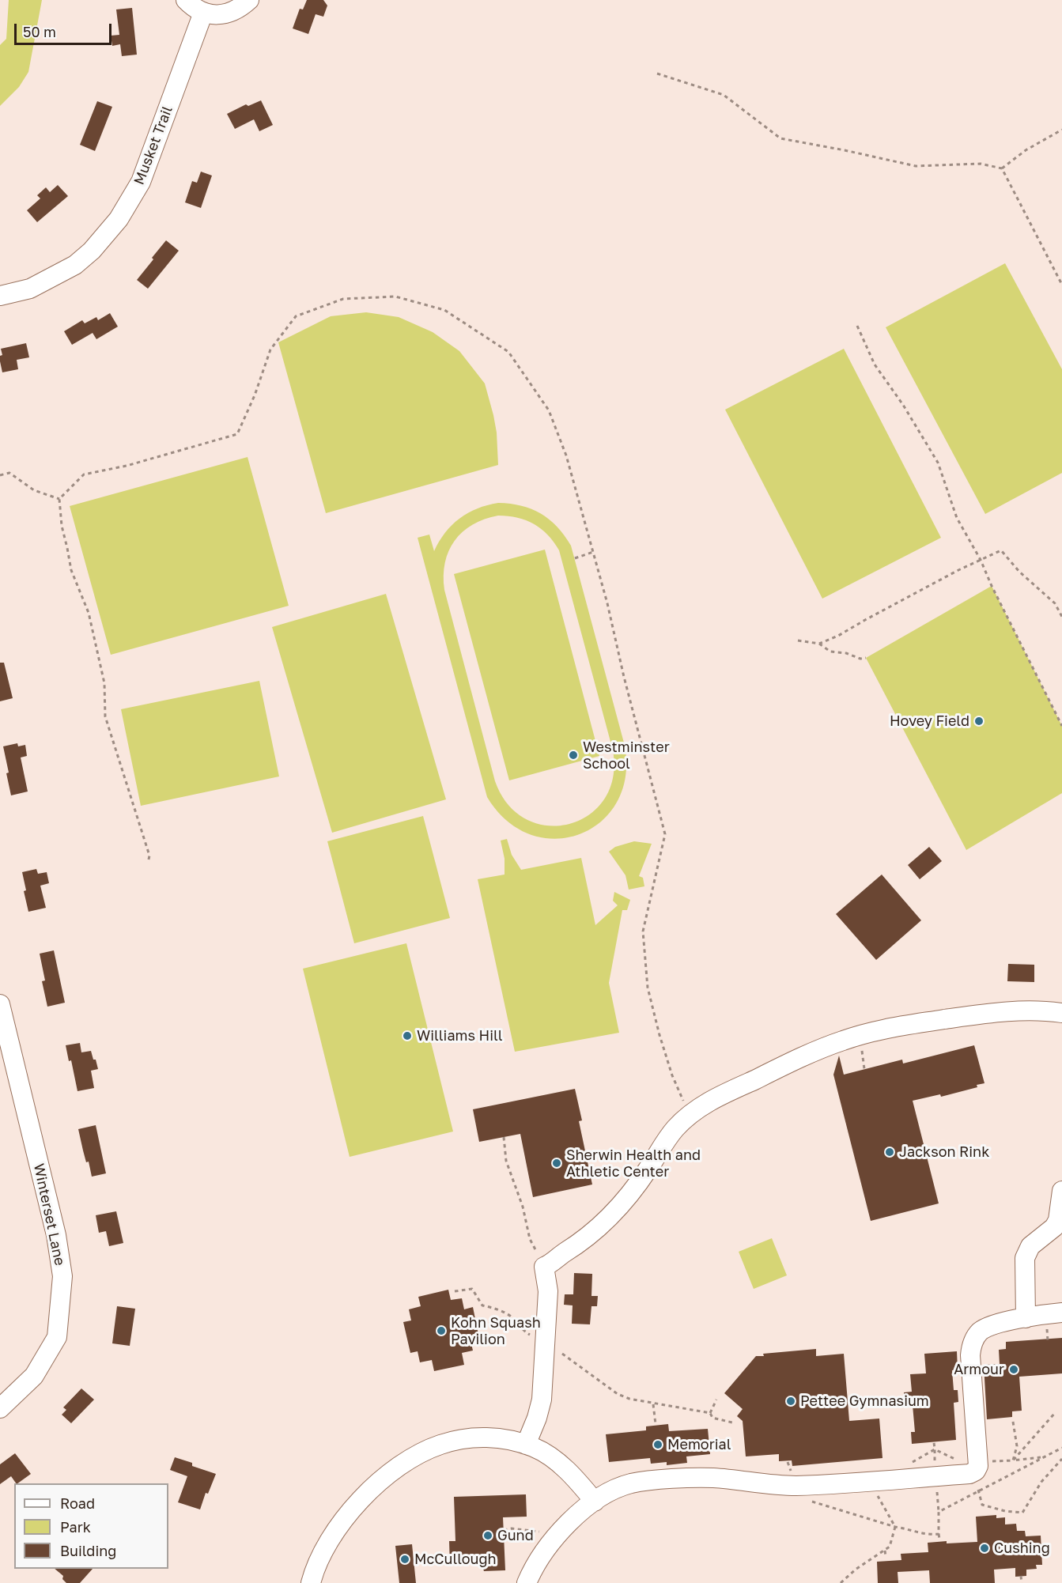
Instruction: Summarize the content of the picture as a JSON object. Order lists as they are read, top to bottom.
{
  "streets": {
    "street": ["Musket Trail", "Winterset Lane"]
  },
  "places": [
    "Hovey Field",
    "Westminster School",
    "Williams Hill",
    "Jackson Rink",
    "Sherwin Health and Athletic Center",
    "Kohn Squash Pavilion",
    "Armour",
    "Pettee Gymnasium",
    "Memorial",
    "Gund",
    "Cushing",
    "McCullough"
  ],
  "legend": ["Road", "Park", "Building"],
  "scale_bar": "50 m"
}
